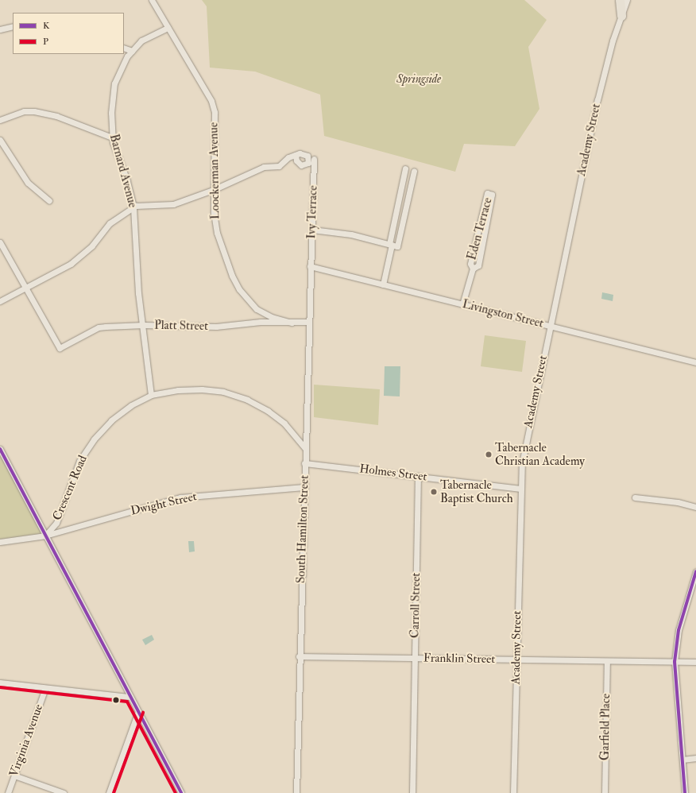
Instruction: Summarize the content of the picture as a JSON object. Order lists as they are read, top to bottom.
{
  "streets": {
    "street": [
      "Academy Street",
      "Barnard Avenue",
      "Loockerman Avenue",
      "Ivy Terrace",
      "Eden Terrace",
      "Livingston Street",
      "Platt Street",
      "Holmes Street",
      "Crescent Road",
      "Dwight Street",
      "South Hamilton Street",
      "Carroll Street",
      "Franklin Street",
      "Garfield Place",
      "Virginia Avenue"
    ]
  },
  "crossings": [
    ["Academy Street", "Livingston Street"],
    ["Academy Street", "Holmes Street"],
    ["Academy Street", "Franklin Street"],
    ["Barnard Avenue", "Loockerman Avenue"],
    ["Barnard Avenue", "Platt Street"],
    ["Barnard Avenue", "Crescent Road"],
    ["Loockerman Avenue", "Platt Street"],
    ["Ivy Terrace", "Livingston Street"],
    ["Ivy Terrace", "South Hamilton Street"],
    ["Eden Terrace", "Livingston Street"],
    ["Livingston Street", "South Hamilton Street"],
    ["Platt Street", "South Hamilton Street"],
    ["Holmes Street", "South Hamilton Street"],
    ["Holmes Street", "Carroll Street"],
    ["Crescent Road", "Dwight Street"],
    ["Crescent Road", "South Hamilton Street"],
    ["Dwight Street", "South Hamilton Street"],
    ["South Hamilton Street", "Franklin Street"],
    ["Carroll Street", "Franklin Street"],
    ["Franklin Street", "Garfield Place"]
  ],
  "parks": ["Springside"],
  "places": ["Tabernacle Christian Academy", "Tabernacle Baptist Church"],
  "lines": ["transit line K", "transit line P"],
  "legend": ["K", "P"]
}
